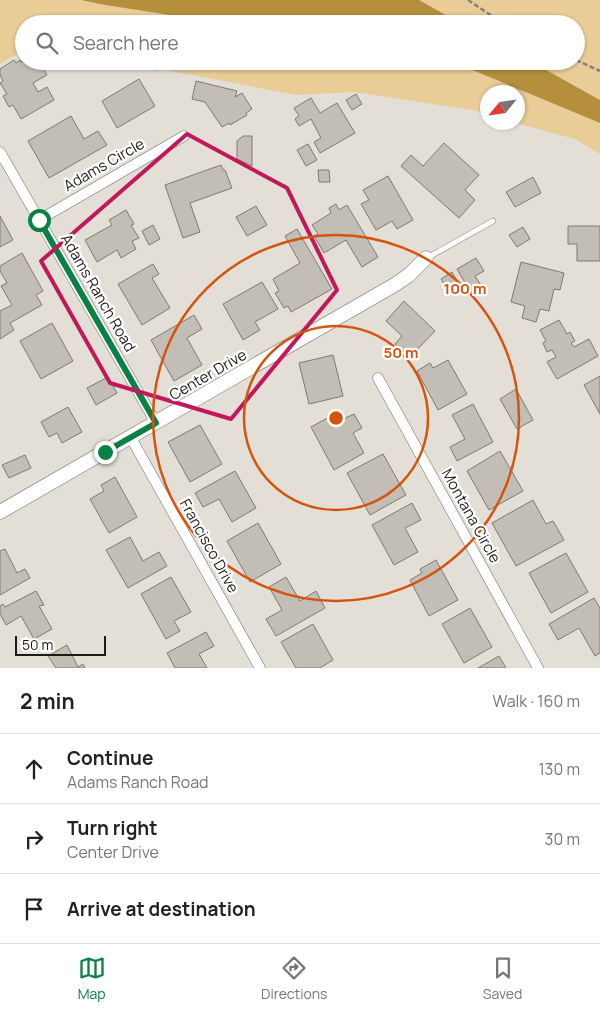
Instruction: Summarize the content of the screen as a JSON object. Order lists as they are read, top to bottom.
{
  "streets": {
    "street": [
      "Adams Circle",
      "Adams Ranch Road",
      "Center Drive",
      "Montana Circle",
      "Francisco Drive"
    ]
  },
  "crossings": [
    ["Adams Circle", "Adams Ranch Road"],
    ["Adams Ranch Road", "Center Drive"],
    ["Center Drive", "Francisco Drive"]
  ],
  "scale_bar": "50 m",
  "north": "bottom left",
  "page": {
    "search": "Search here",
    "scale": "50 m",
    "heading": ["2 min", "Walk · 160 m"],
    "list": [
      ["Continue", "Adams Ranch Road", "130 m"],
      ["Turn right", "Center Drive", "30 m"],
      "Arrive at destination"
    ],
    "nav": ["Map", "Directions", "Saved"]
  },
  "rings": ["100 m", "50 m"]
}
